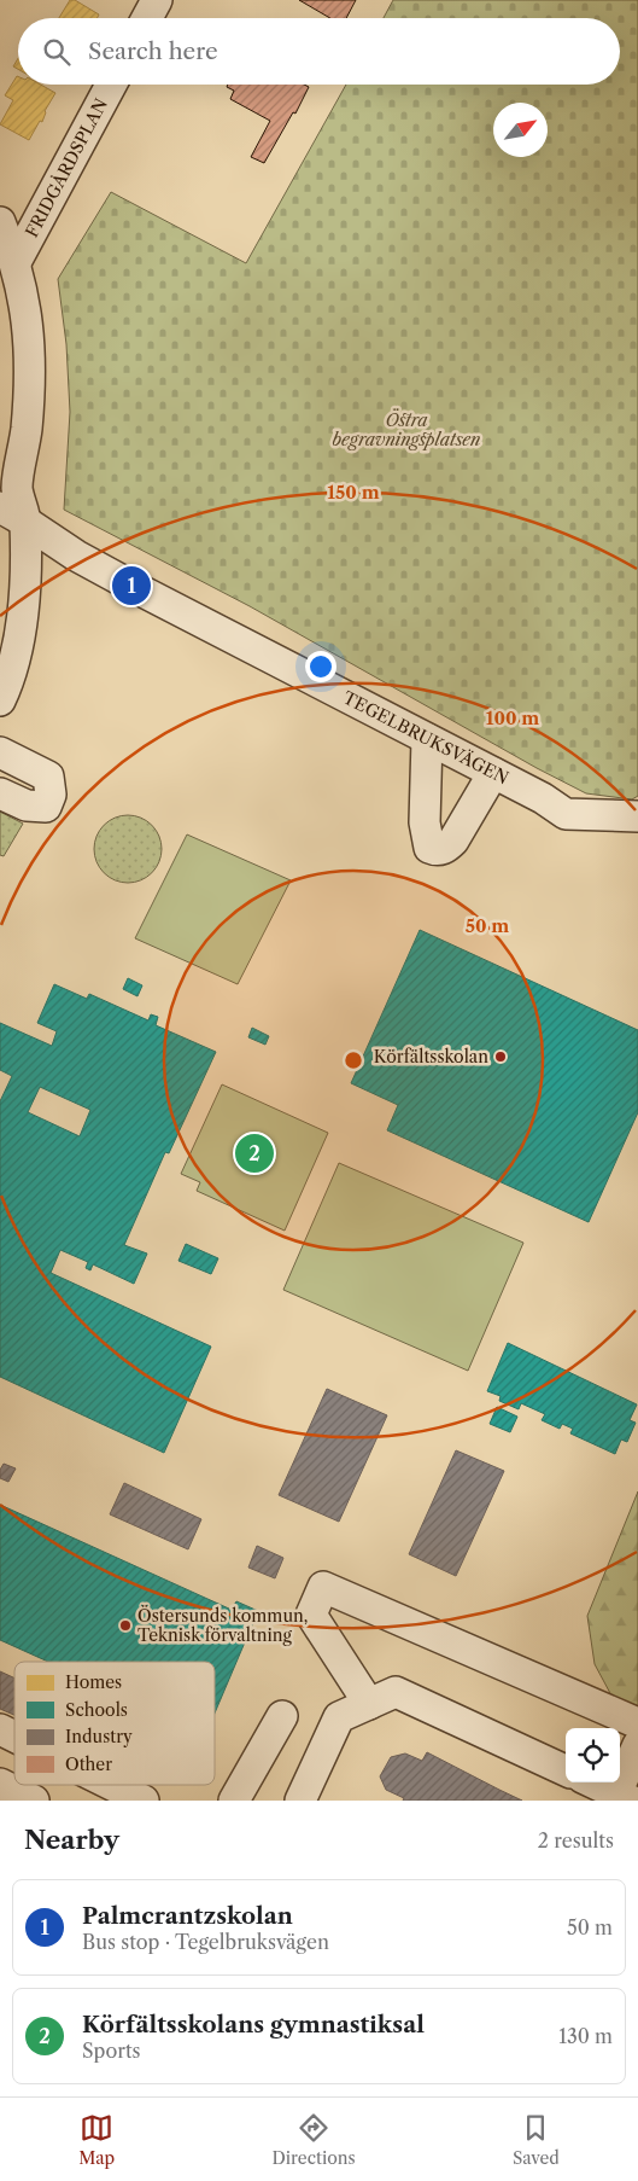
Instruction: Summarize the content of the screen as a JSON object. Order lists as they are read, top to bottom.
{
  "streets": {
    "street": ["FRIDGÅRDSPLAN", "TEGELBRUKSVÄGEN"]
  },
  "parks": ["Östra begravningsplatsen"],
  "places": ["Körfältsskolan", "Östersunds kommun, Teknisk förvaltning"],
  "legend": [
    "Homes",
    "Schools",
    "Industry",
    "Other"
  ],
  "north": "top right",
  "page": {
    "search": "Search here",
    "pins": ["1", "2"],
    "heading": ["Nearby", "2 results"],
    "list": [
      {
        "mark": "1",
        "name": "Palmcrantzskolan",
        "note": "Bus stop · Tegelbruksvägen",
        "value": "50 m"
      },
      {
        "mark": "2",
        "name": "Körfältsskolans gymnastiksal",
        "note": "Sports",
        "value": "130 m"
      }
    ],
    "nav": ["Map", "Directions", "Saved"]
  },
  "rings": ["150 m", "100 m", "50 m"]
}
